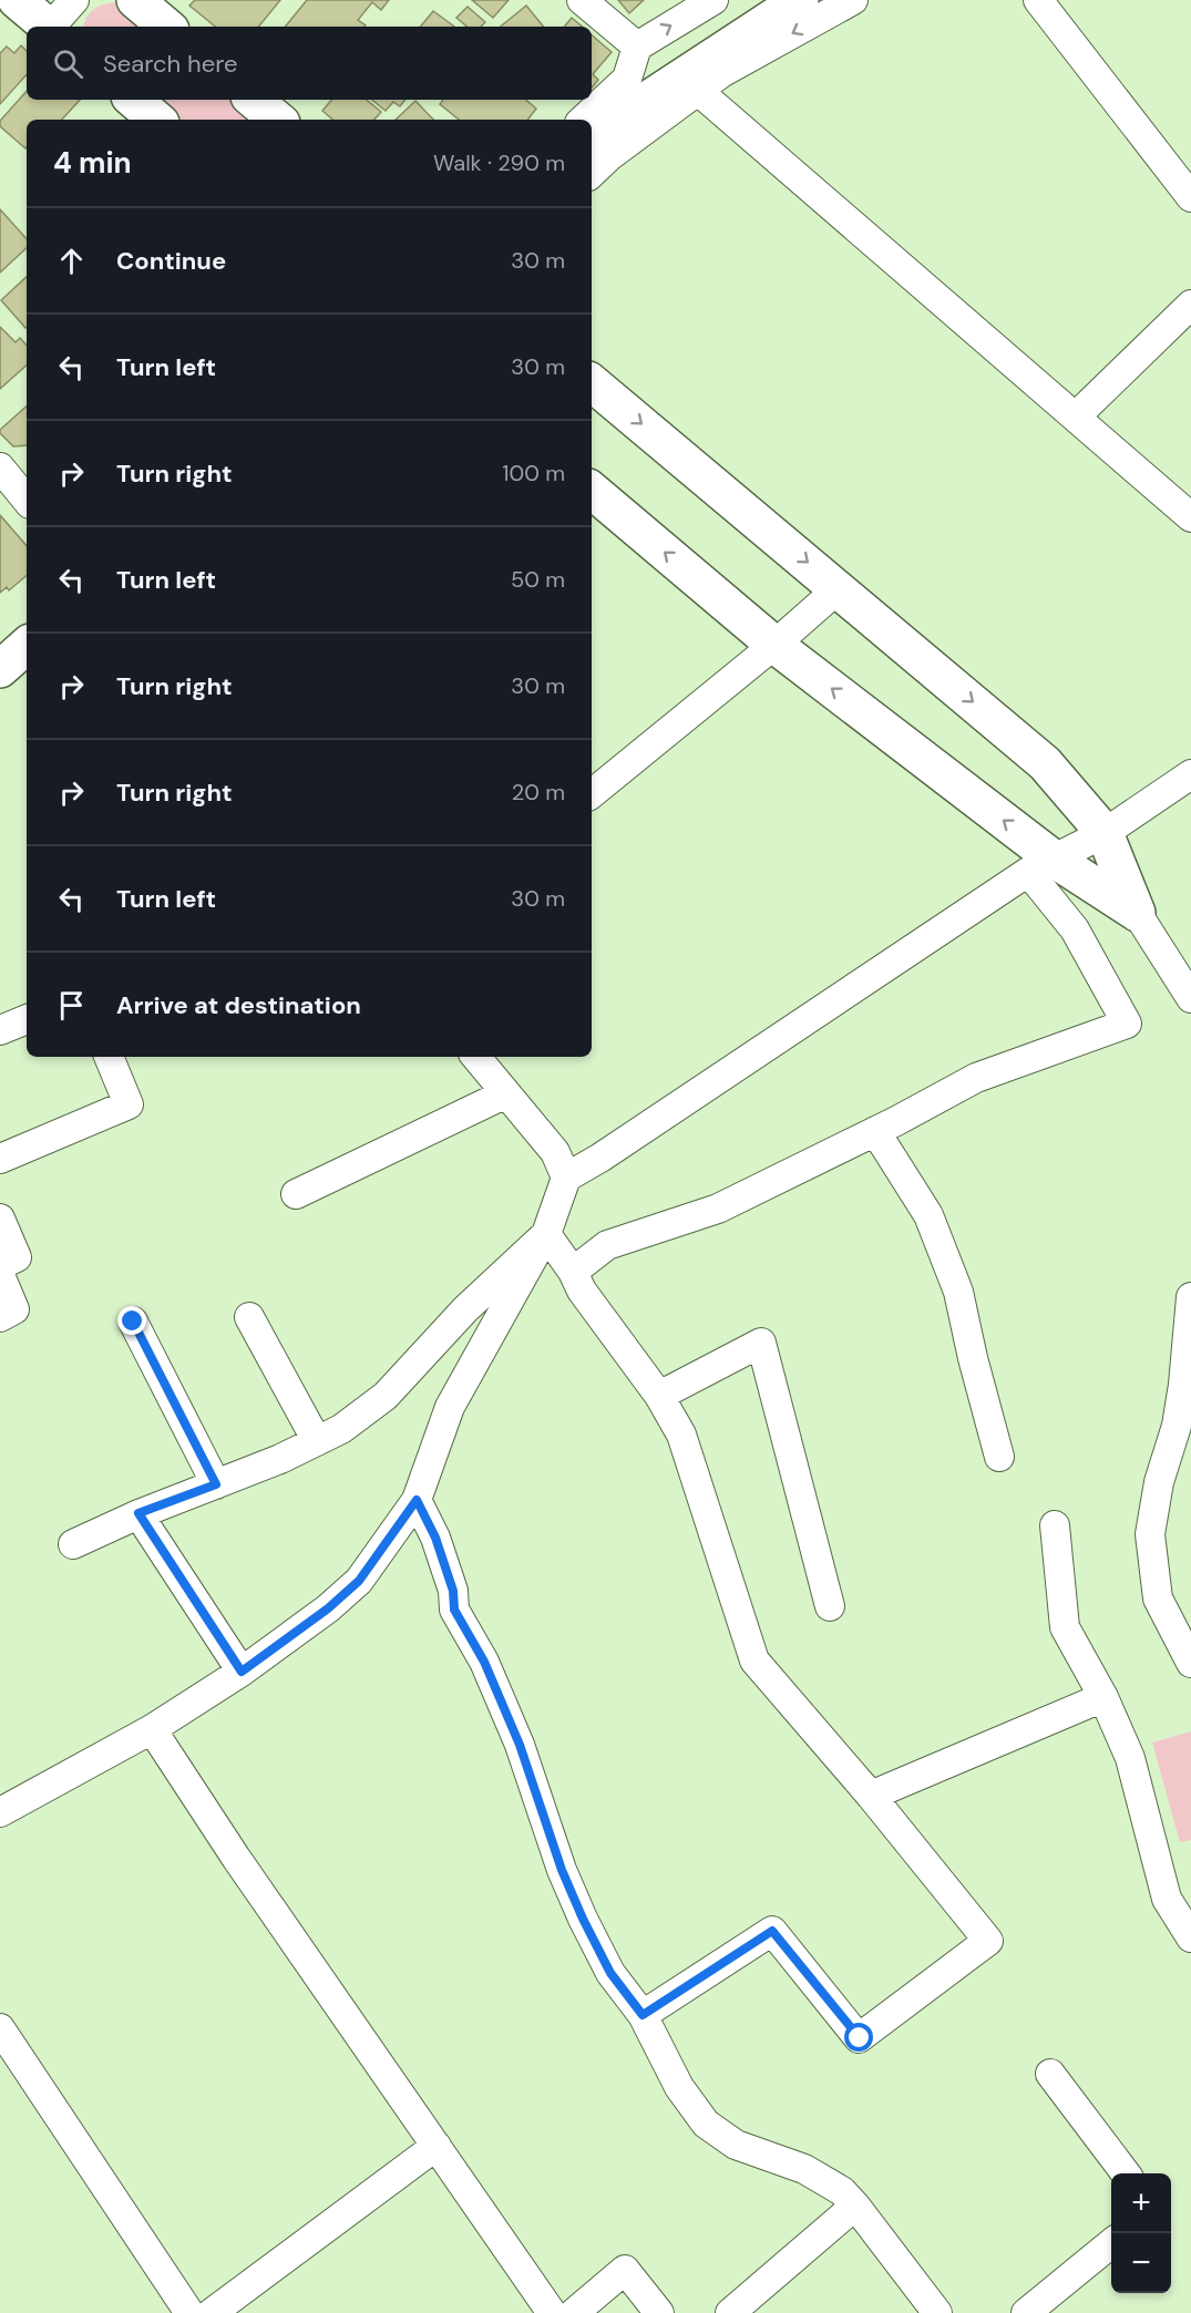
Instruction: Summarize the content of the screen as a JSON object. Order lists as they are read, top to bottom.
{
  "page": {
    "search": "Search here",
    "heading": ["4 min", "Walk · 290 m"],
    "list": [
      ["Continue", "30 m"],
      ["Turn left", "30 m"],
      ["Turn right", "100 m"],
      ["Turn left", "50 m"],
      ["Turn right", "30 m"],
      ["Turn right", "20 m"],
      ["Turn left", "30 m"],
      "Arrive at destination"
    ],
    "map_buttons": ["+", "−"]
  }
}
